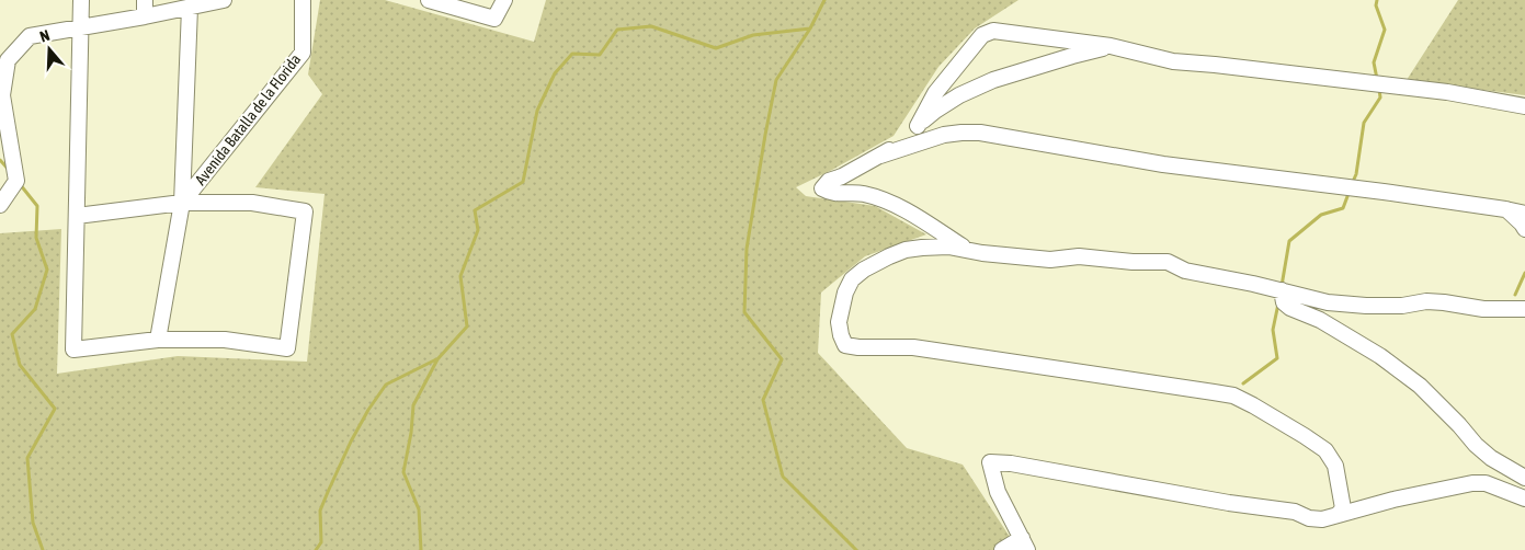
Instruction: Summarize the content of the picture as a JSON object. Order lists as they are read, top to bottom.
{
  "streets": {
    "street": ["Avenida Batalla de la Florida"]
  },
  "north": "top"
}
